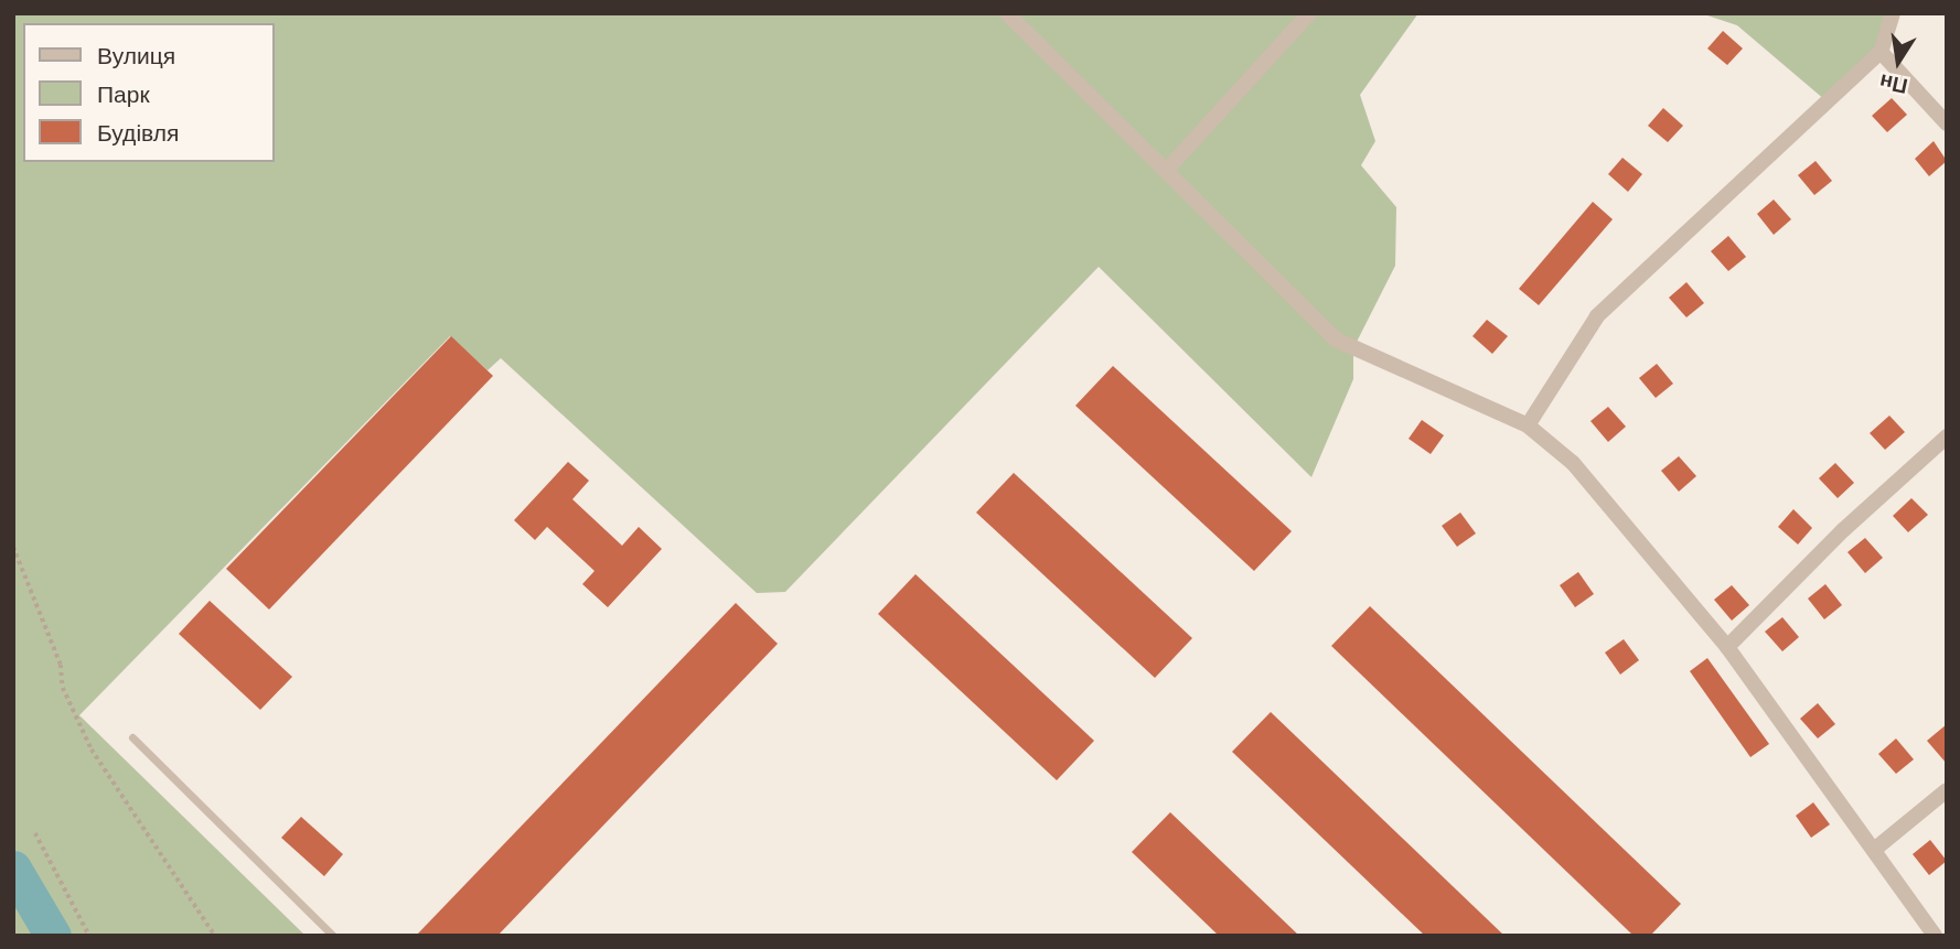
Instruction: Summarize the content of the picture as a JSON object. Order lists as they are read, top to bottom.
{
  "legend": ["Вулиця", "Парк", "Будівля"],
  "north": "bottom"
}
